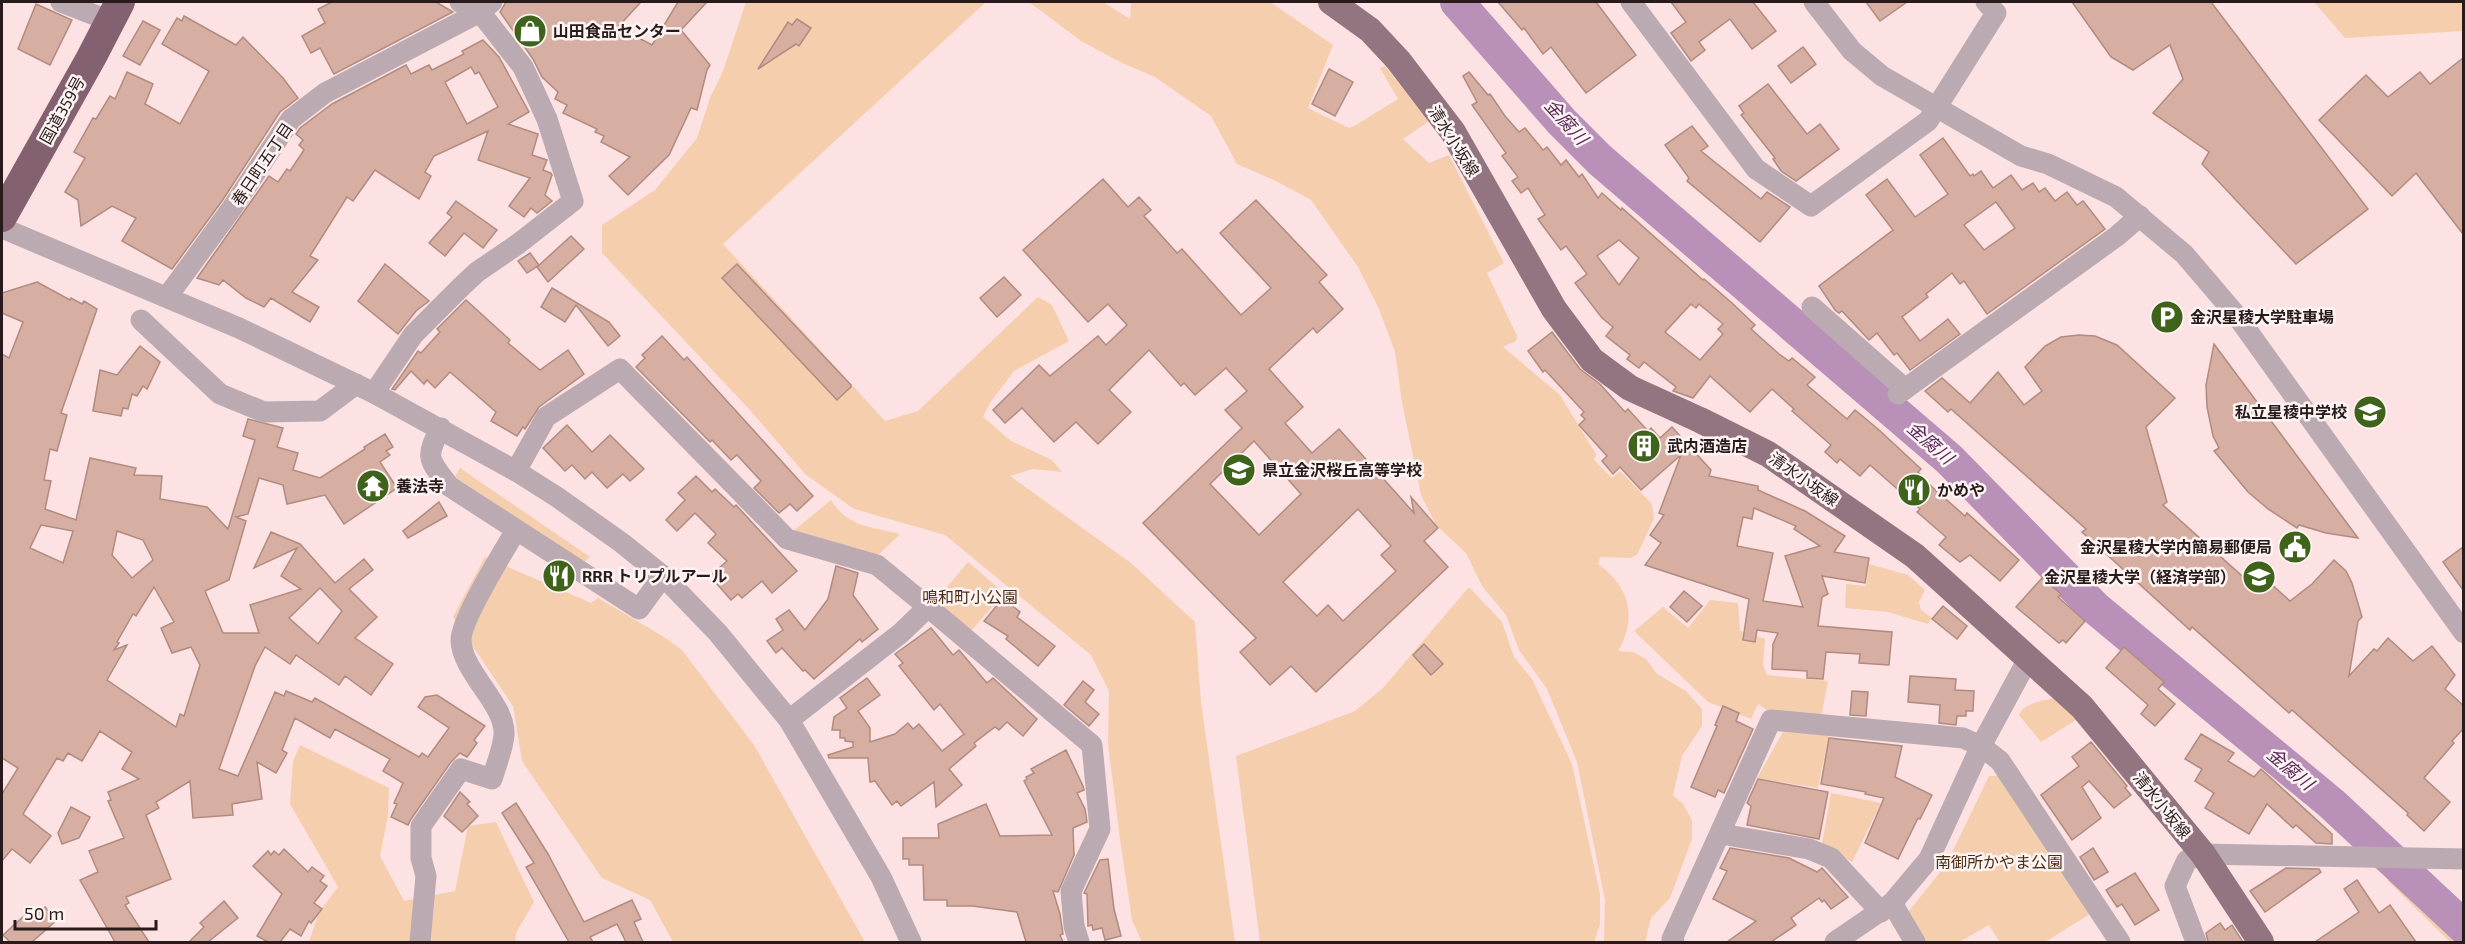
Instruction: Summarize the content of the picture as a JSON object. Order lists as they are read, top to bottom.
{
  "streets": {
    "highway": ["国道359号"],
    "main road": ["清水小坂線"],
    "street": ["春日町五丁目"]
  },
  "water": ["金腐川"],
  "parks": ["鳴和町小公園", "南御所かやま公園"],
  "places": {
    "shop": ["山田食品センター"],
    "parking": ["金沢星稜大学駐車場"],
    "school or university": ["私立星稜中学校", "県立金沢桜丘高等学校", "金沢星稜大学（経済学部）"],
    "building": ["武内酒造店"],
    "temple": ["養法寺"],
    "restaurant": ["かめや", "RRR トリプルアール"],
    "public building": ["金沢星稜大学内簡易郵便局"]
  },
  "scale_bar": "50 m"
}
